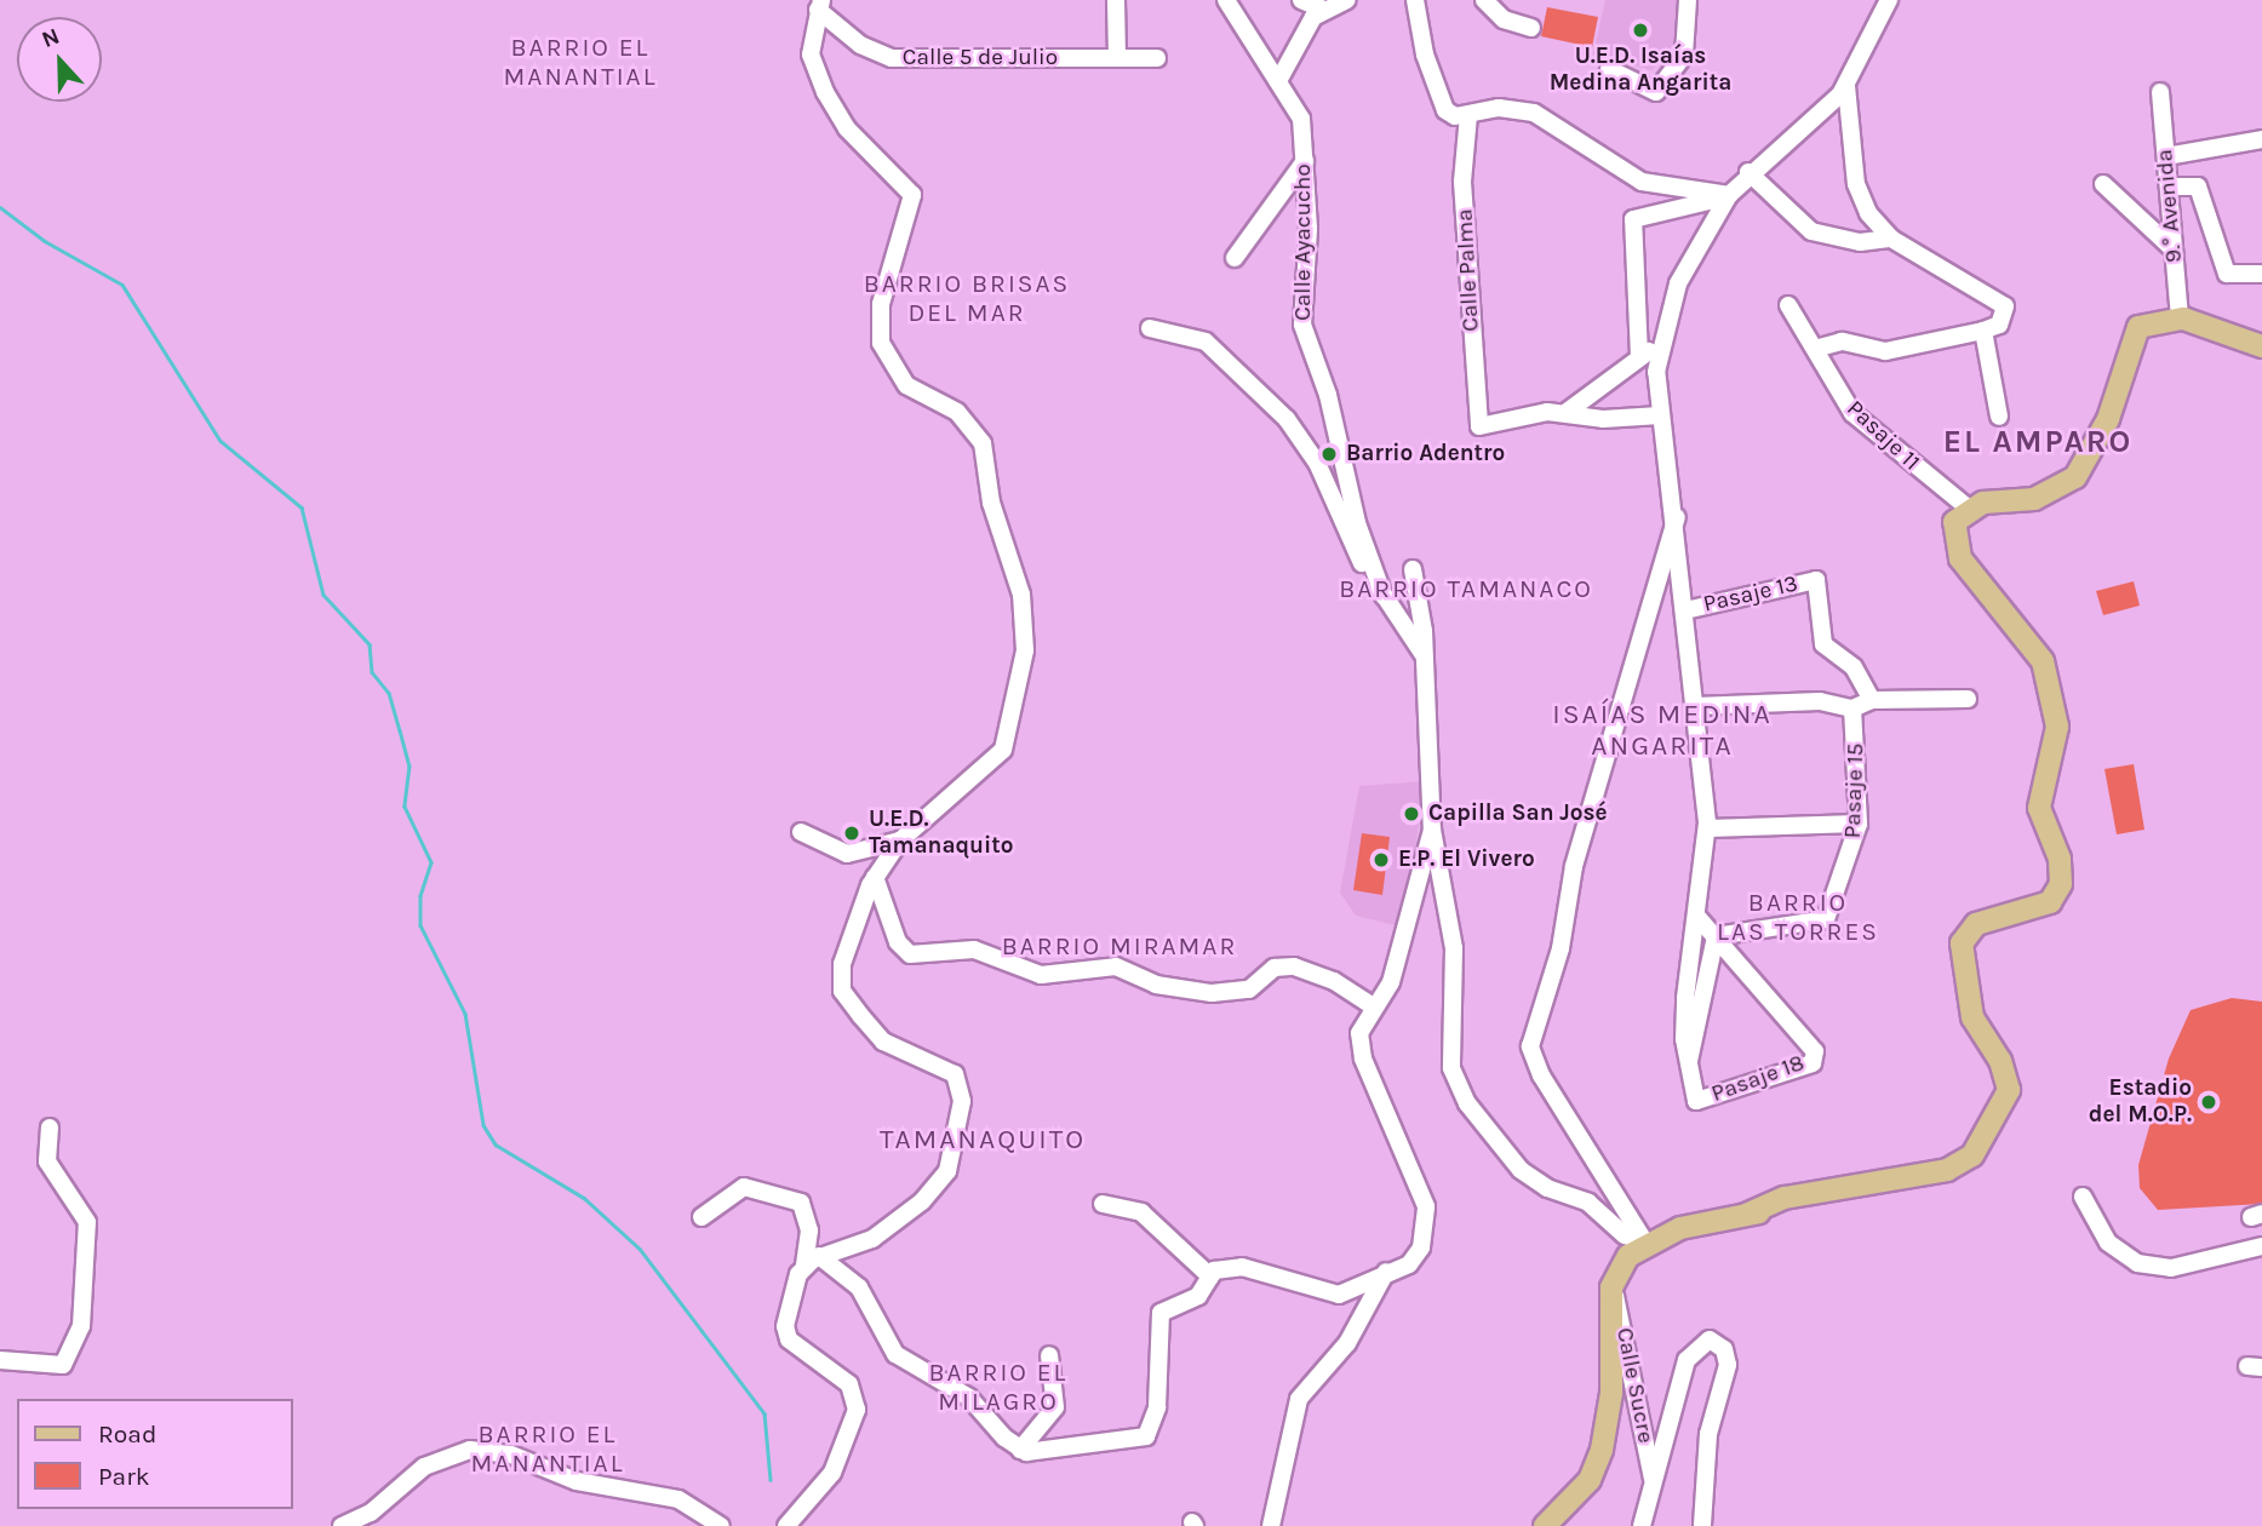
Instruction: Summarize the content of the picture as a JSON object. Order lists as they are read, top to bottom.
{
  "streets": {
    "street": [
      "Calle 5 de Julio",
      "9.° Avenida",
      "Calle Ayacucho",
      "Calle Palma",
      "Pasaje 11",
      "Pasaje 13",
      "Pasaje 15",
      "Pasaje 18",
      "Calle Sucre"
    ]
  },
  "crossings": [
    ["Pasaje 15", "Pasaje 18"]
  ],
  "districts": [
    "BARRIO EL MANANTIAL",
    "BARRIO BRISAS DEL MAR",
    "EL AMPARO",
    "BARRIO TAMANACO",
    "ISAÍAS MEDINA ANGARITA",
    "BARRIO LAS TORRES",
    "BARRIO MIRAMAR",
    "TAMANAQUITO",
    "BARRIO EL MILAGRO",
    "BARRIO EL MANANTIAL"
  ],
  "places": [
    "U.E.D. Isaías Medina Angarita",
    "Barrio Adentro",
    "Capilla San José",
    "U.E.D. Tamanaquito",
    "E.P. El Vivero",
    "Estadio del M.O.P."
  ],
  "legend": ["Road", "Park"],
  "north": "top"
}
